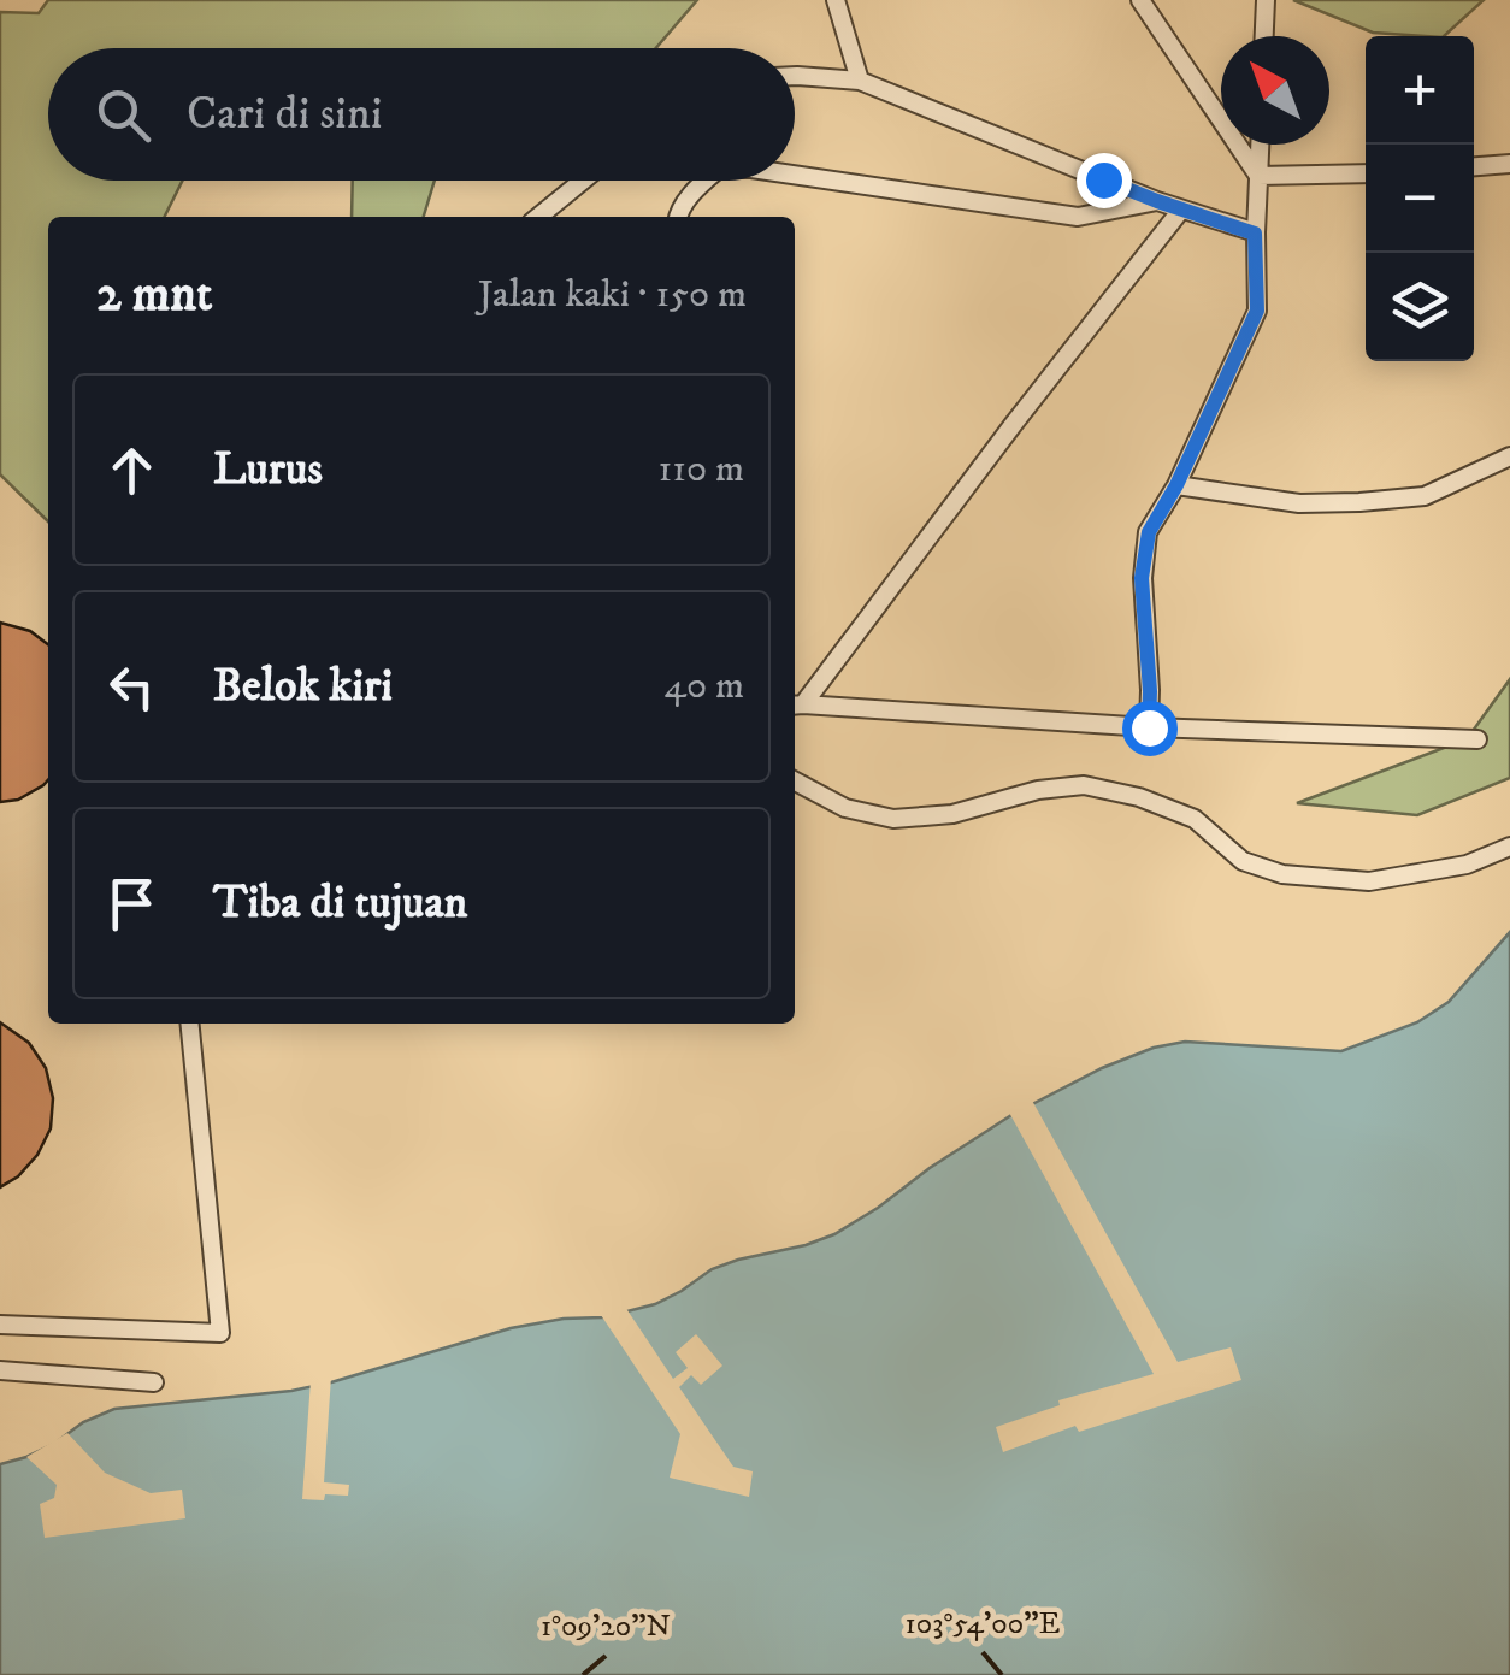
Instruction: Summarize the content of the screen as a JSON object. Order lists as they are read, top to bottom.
{
  "north": "top left",
  "page": {
    "map_buttons": ["+", "−"],
    "search": "Cari di sini",
    "heading": ["2 mnt", "Jalan kaki · 150 m"],
    "list": [
      ["Lurus", "110 m"],
      ["Belok kiri", "40 m"],
      "Tiba di tujuan"
    ]
  },
  "coordinates": ["103°54'00\"E", "1°09'20\"N"]
}
